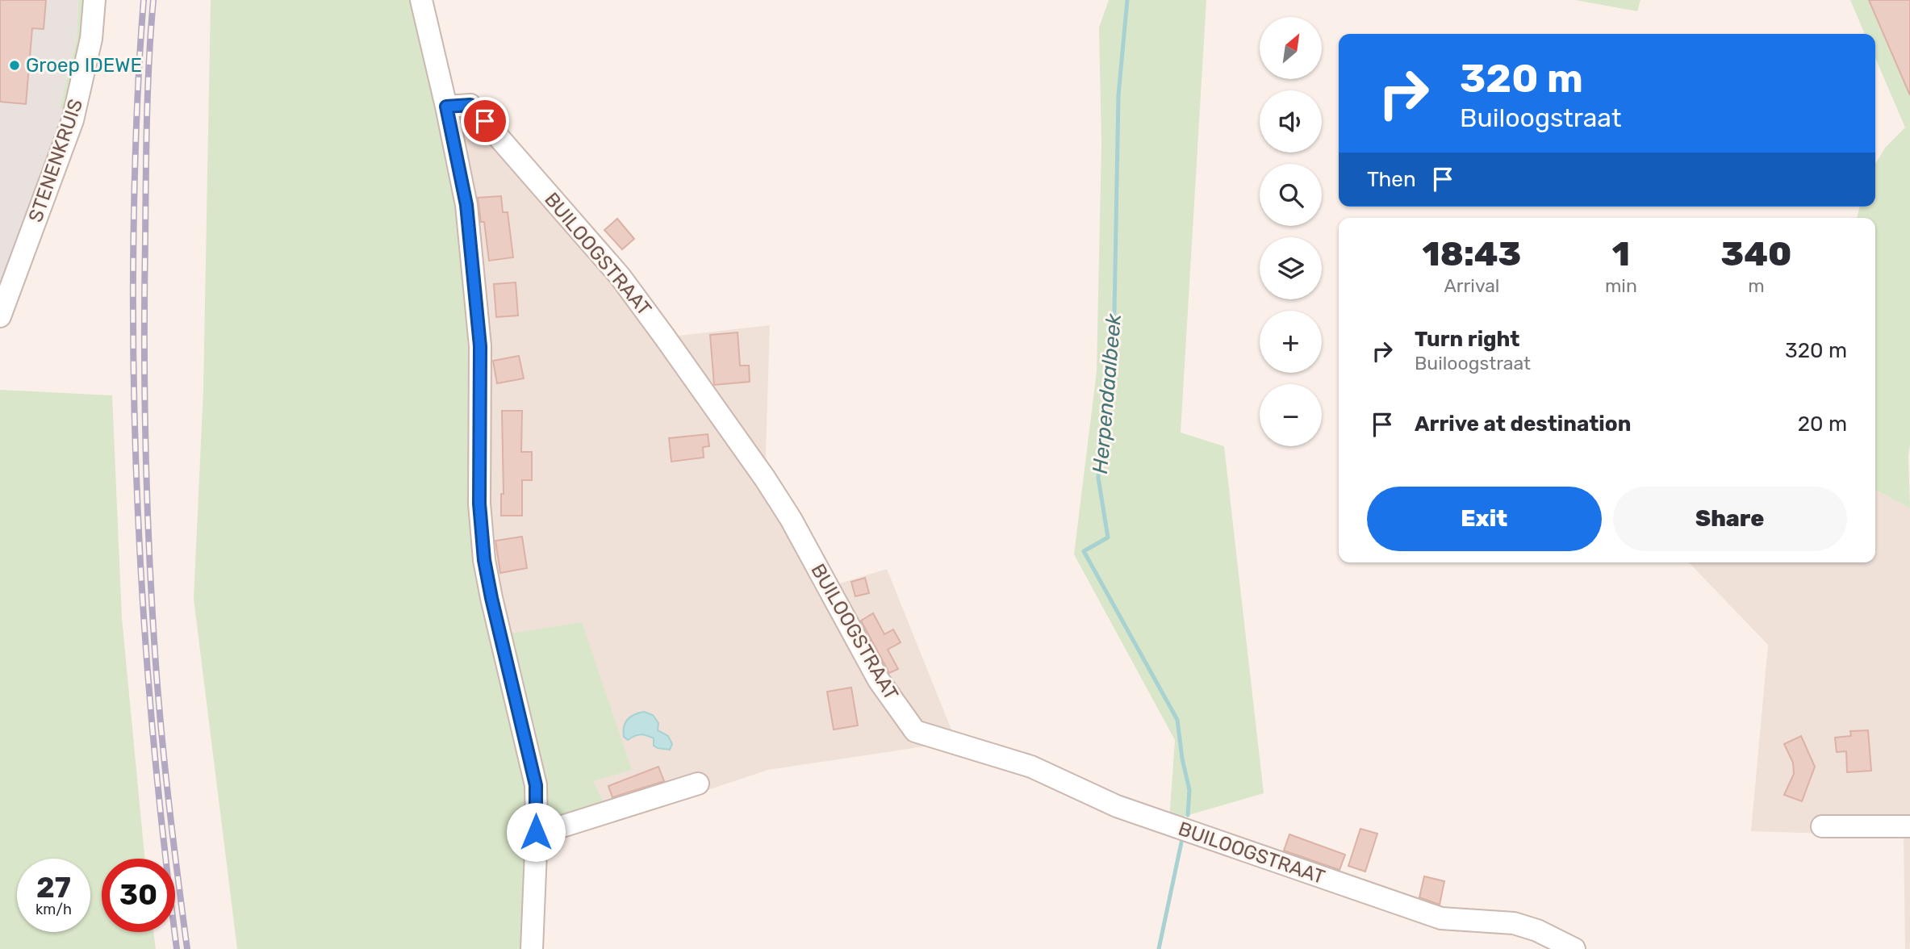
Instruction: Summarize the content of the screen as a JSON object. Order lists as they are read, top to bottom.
{
  "streets": {
    "street": ["STENENKRUIS", "BUILOOGSTRAAT"]
  },
  "water": ["Herpendaalbeek"],
  "places": ["Groep IDEWE"],
  "north": "top right",
  "page": {
    "map_buttons": ["+", "−"],
    "turn": ["320 m", "Builoogstraat"],
    "then": "Then",
    "eta": [
      "18:43",
      "Arrival",
      "1",
      "min",
      "340",
      "m"
    ],
    "list": [
      {
        "name": "Turn right",
        "note": "Builoogstraat",
        "value": "320 m"
      },
      {
        "name": "Arrive at destination",
        "value": "20 m"
      }
    ],
    "buttons": ["Exit", "Share"],
    "speed": "27 km/h",
    "limit": "30"
  }
}
